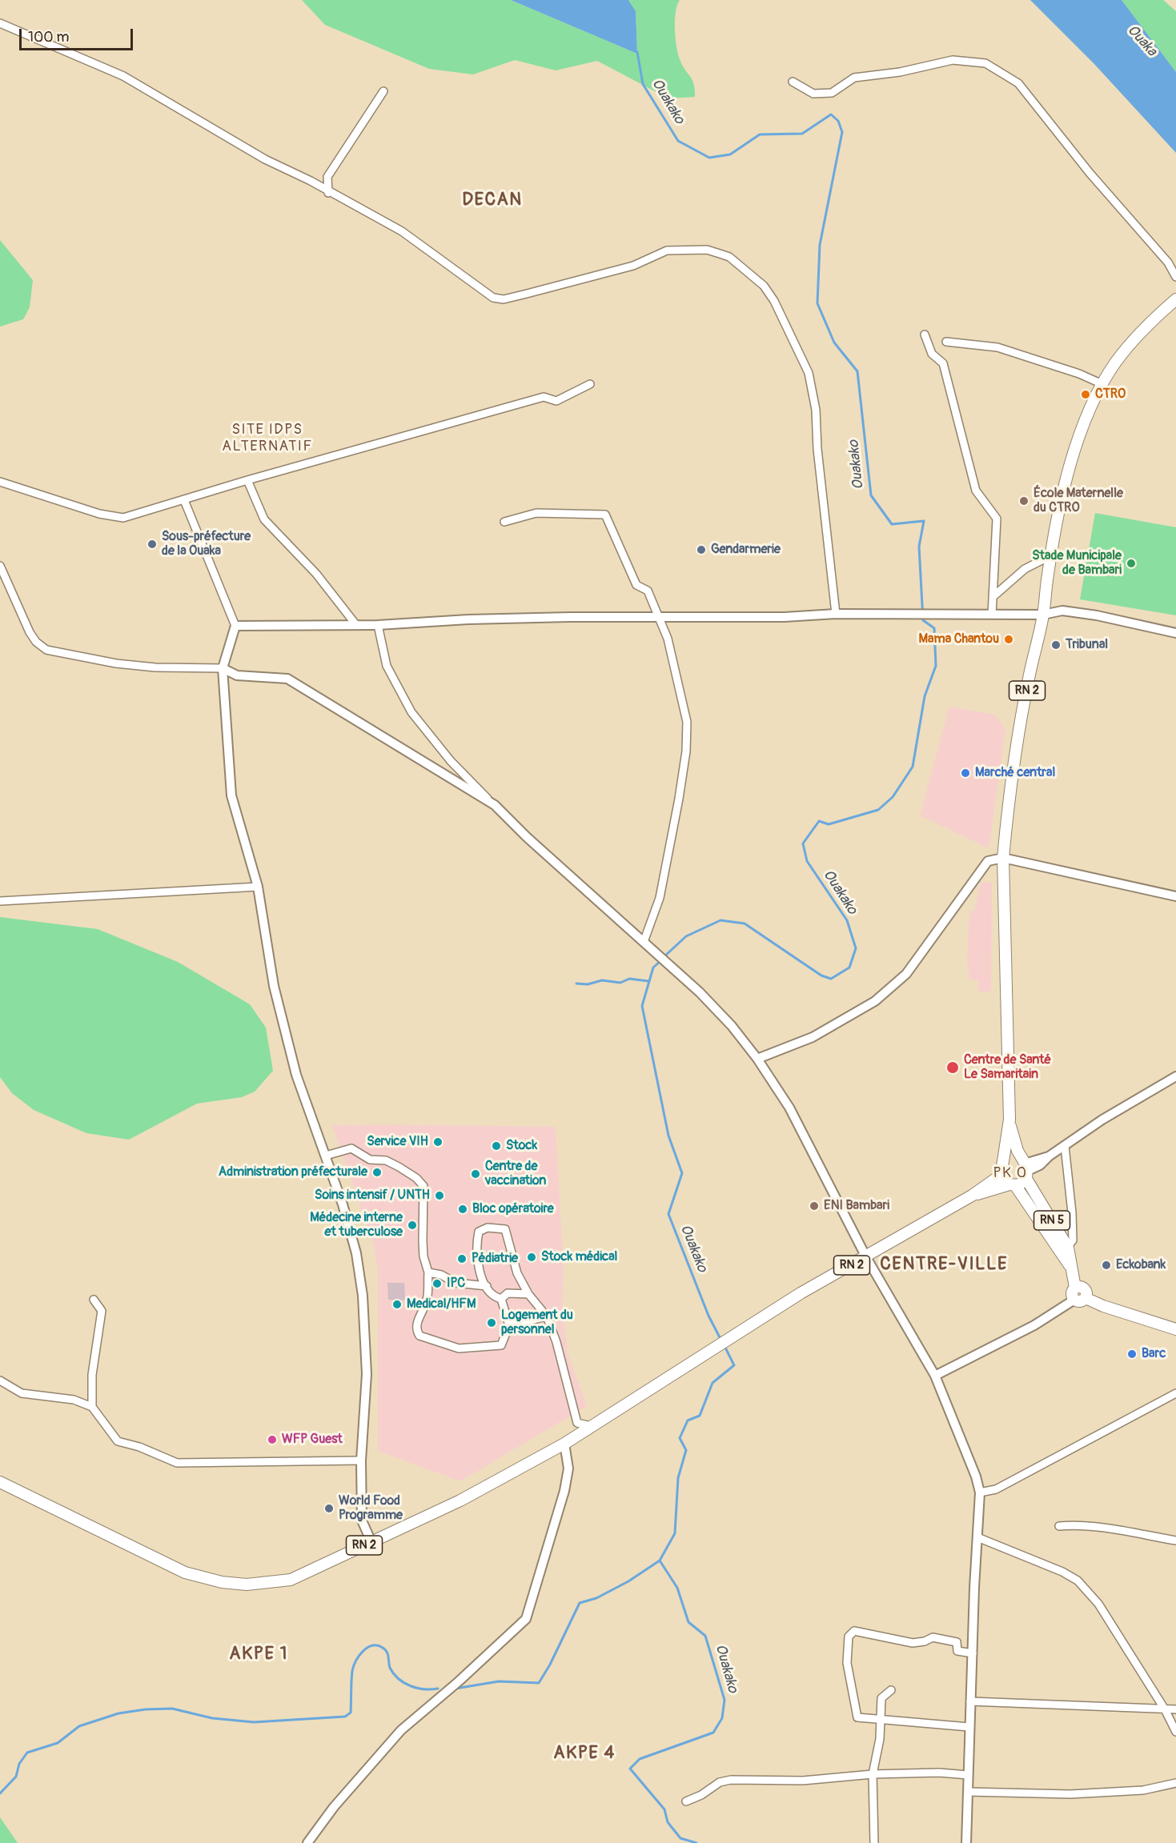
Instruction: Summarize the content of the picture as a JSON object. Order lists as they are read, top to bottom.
{
  "streets": {
    "main road": ["RN 2", "RN 5"]
  },
  "crossings": [
    ["RN 2", "RN 5"]
  ],
  "districts": [
    "DECAN",
    "SITE IDPS ALTERNATIF",
    "PK 0",
    "CENTRE-VILLE",
    "AKPE 1",
    "AKPE 4"
  ],
  "water": ["Ouaka", "Ouakako"],
  "places": [
    "CTRO",
    "École Maternelle du CTRO",
    "Sous-préfecture de la Ouaka",
    "Gendarmerie",
    "Stade Municipale de Bambari",
    "Mama Chantou",
    "Tribunal",
    "Marché central",
    "Centre de Santé Le Samaritain",
    "Service VIH",
    "Stock",
    "Administration préfecturale",
    "Centre de vaccination",
    "Soins intensif / UNTH",
    "ENI Bambari",
    "Bloc opératoire",
    "Médecine interne et tuberculose",
    "Stock médical",
    "Pédiatrie",
    "Eckobank",
    "IPC",
    "Medical/HFM",
    "Logement du personnel",
    "Barc",
    "WFP Guest",
    "World Food Programme"
  ],
  "scale_bar": "100 m"
}
